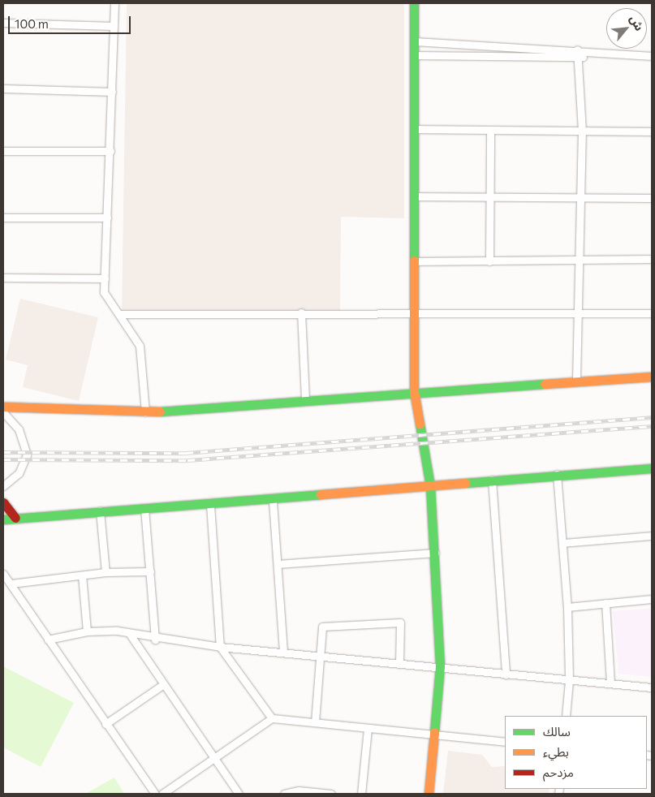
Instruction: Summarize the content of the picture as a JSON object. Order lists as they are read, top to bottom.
{
  "legend": ["سالك", "بطيء", "مزدحم"],
  "scale_bar": "100 m",
  "north": "top right"
}
